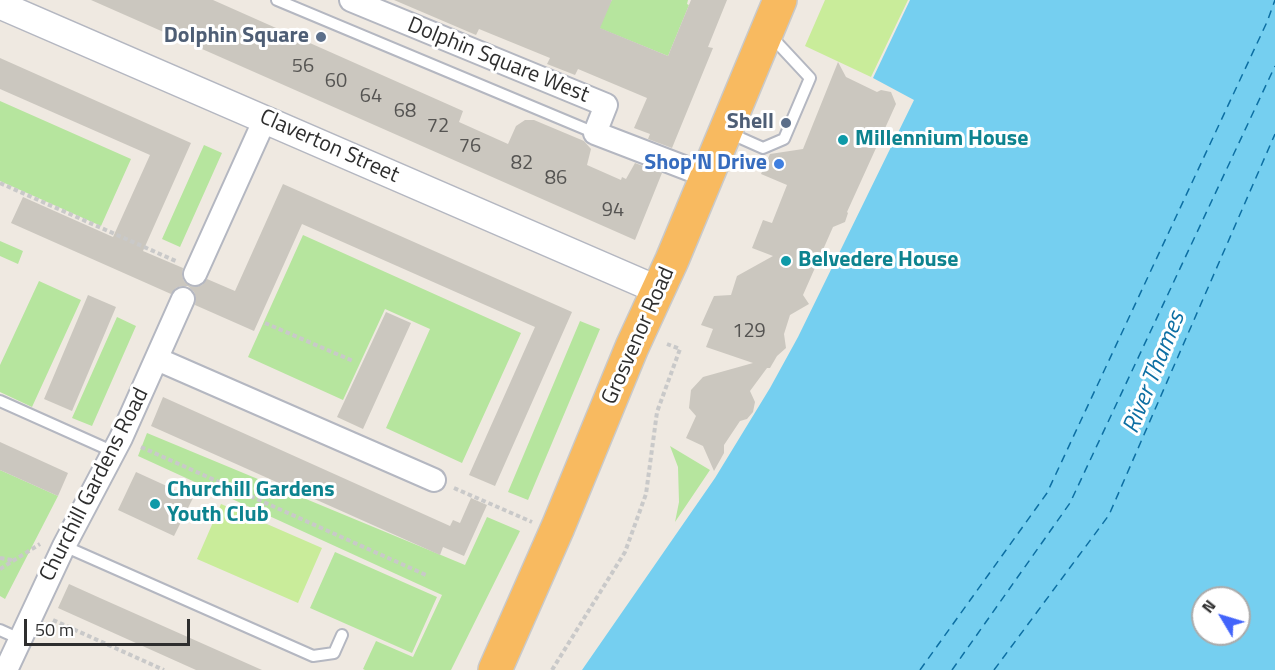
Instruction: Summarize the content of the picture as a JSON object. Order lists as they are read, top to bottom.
{
  "streets": {
    "highway": ["Grosvenor Road"],
    "street": ["Dolphin Square West", "Claverton Street", "Churchill Gardens Road"]
  },
  "crossings": [
    ["Dolphin Square West", "Grosvenor Road"],
    ["Claverton Street", "Grosvenor Road"]
  ],
  "water": ["River Thames"],
  "places": [
    "Dolphin Square",
    "Shell",
    "Millennium House",
    "Shop'N Drive",
    "Belvedere House",
    "Churchill Gardens Youth Club"
  ],
  "house_numbers": [
    "56",
    "60",
    "64",
    "68",
    "72",
    "76",
    "82",
    "86",
    "94",
    "129"
  ],
  "scale_bar": "50 m",
  "north": "top left"
}
